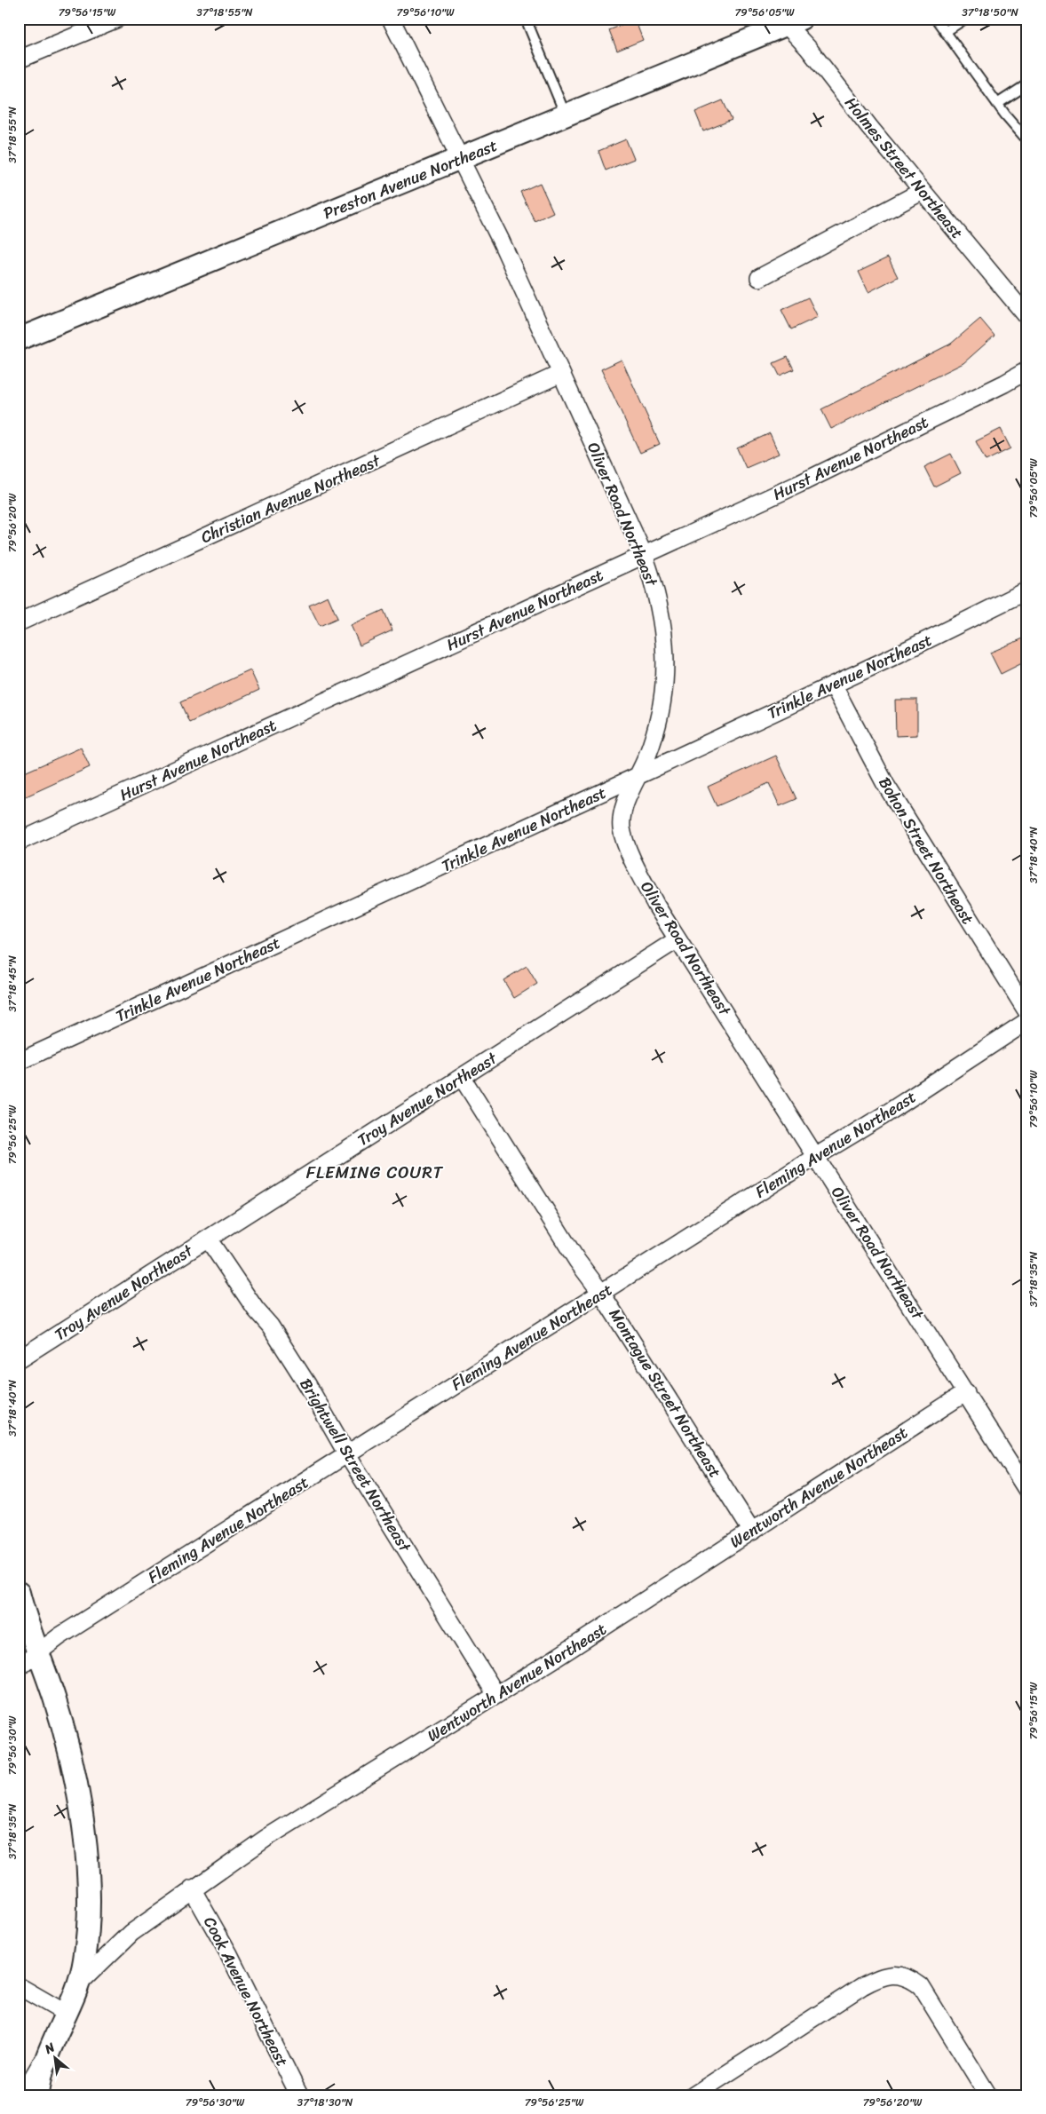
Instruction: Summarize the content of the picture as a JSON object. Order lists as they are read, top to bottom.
{
  "streets": {
    "street": [
      "Holmes Street Northeast",
      "Preston Avenue Northeast",
      "Hurst Avenue Northeast",
      "Christian Avenue Northeast",
      "Oliver Road Northeast",
      "Trinkle Avenue Northeast",
      "Bohon Street Northeast",
      "Troy Avenue Northeast",
      "Fleming Avenue Northeast",
      "Montague Street Northeast",
      "Brightwell Street Northeast",
      "Wentworth Avenue Northeast",
      "Cook Avenue Northeast"
    ]
  },
  "crossings": [
    ["Holmes Street Northeast", "Preston Avenue Northeast"],
    ["Preston Avenue Northeast", "Oliver Road Northeast"],
    ["Hurst Avenue Northeast", "Oliver Road Northeast"],
    ["Christian Avenue Northeast", "Oliver Road Northeast"],
    ["Oliver Road Northeast", "Trinkle Avenue Northeast"],
    ["Oliver Road Northeast", "Troy Avenue Northeast"],
    ["Oliver Road Northeast", "Fleming Avenue Northeast"],
    ["Oliver Road Northeast", "Wentworth Avenue Northeast"],
    ["Trinkle Avenue Northeast", "Bohon Street Northeast"],
    ["Troy Avenue Northeast", "Montague Street Northeast"],
    ["Troy Avenue Northeast", "Brightwell Street Northeast"],
    ["Fleming Avenue Northeast", "Montague Street Northeast"],
    ["Fleming Avenue Northeast", "Brightwell Street Northeast"],
    ["Montague Street Northeast", "Wentworth Avenue Northeast"],
    ["Brightwell Street Northeast", "Wentworth Avenue Northeast"],
    ["Wentworth Avenue Northeast", "Cook Avenue Northeast"]
  ],
  "districts": ["FLEMING COURT"],
  "north": "top left",
  "coordinates": [
    "79°56'15\"W",
    "37°18'55\"N",
    "79°56'10\"W",
    "79°56'05\"W",
    "37°18'50\"N",
    "79°56'20\"W",
    "37°18'40\"N",
    "37°18'45\"N",
    "79°56'25\"W",
    "37°18'35\"N",
    "79°56'30\"W",
    "37°18'30\"N"
  ]
}
